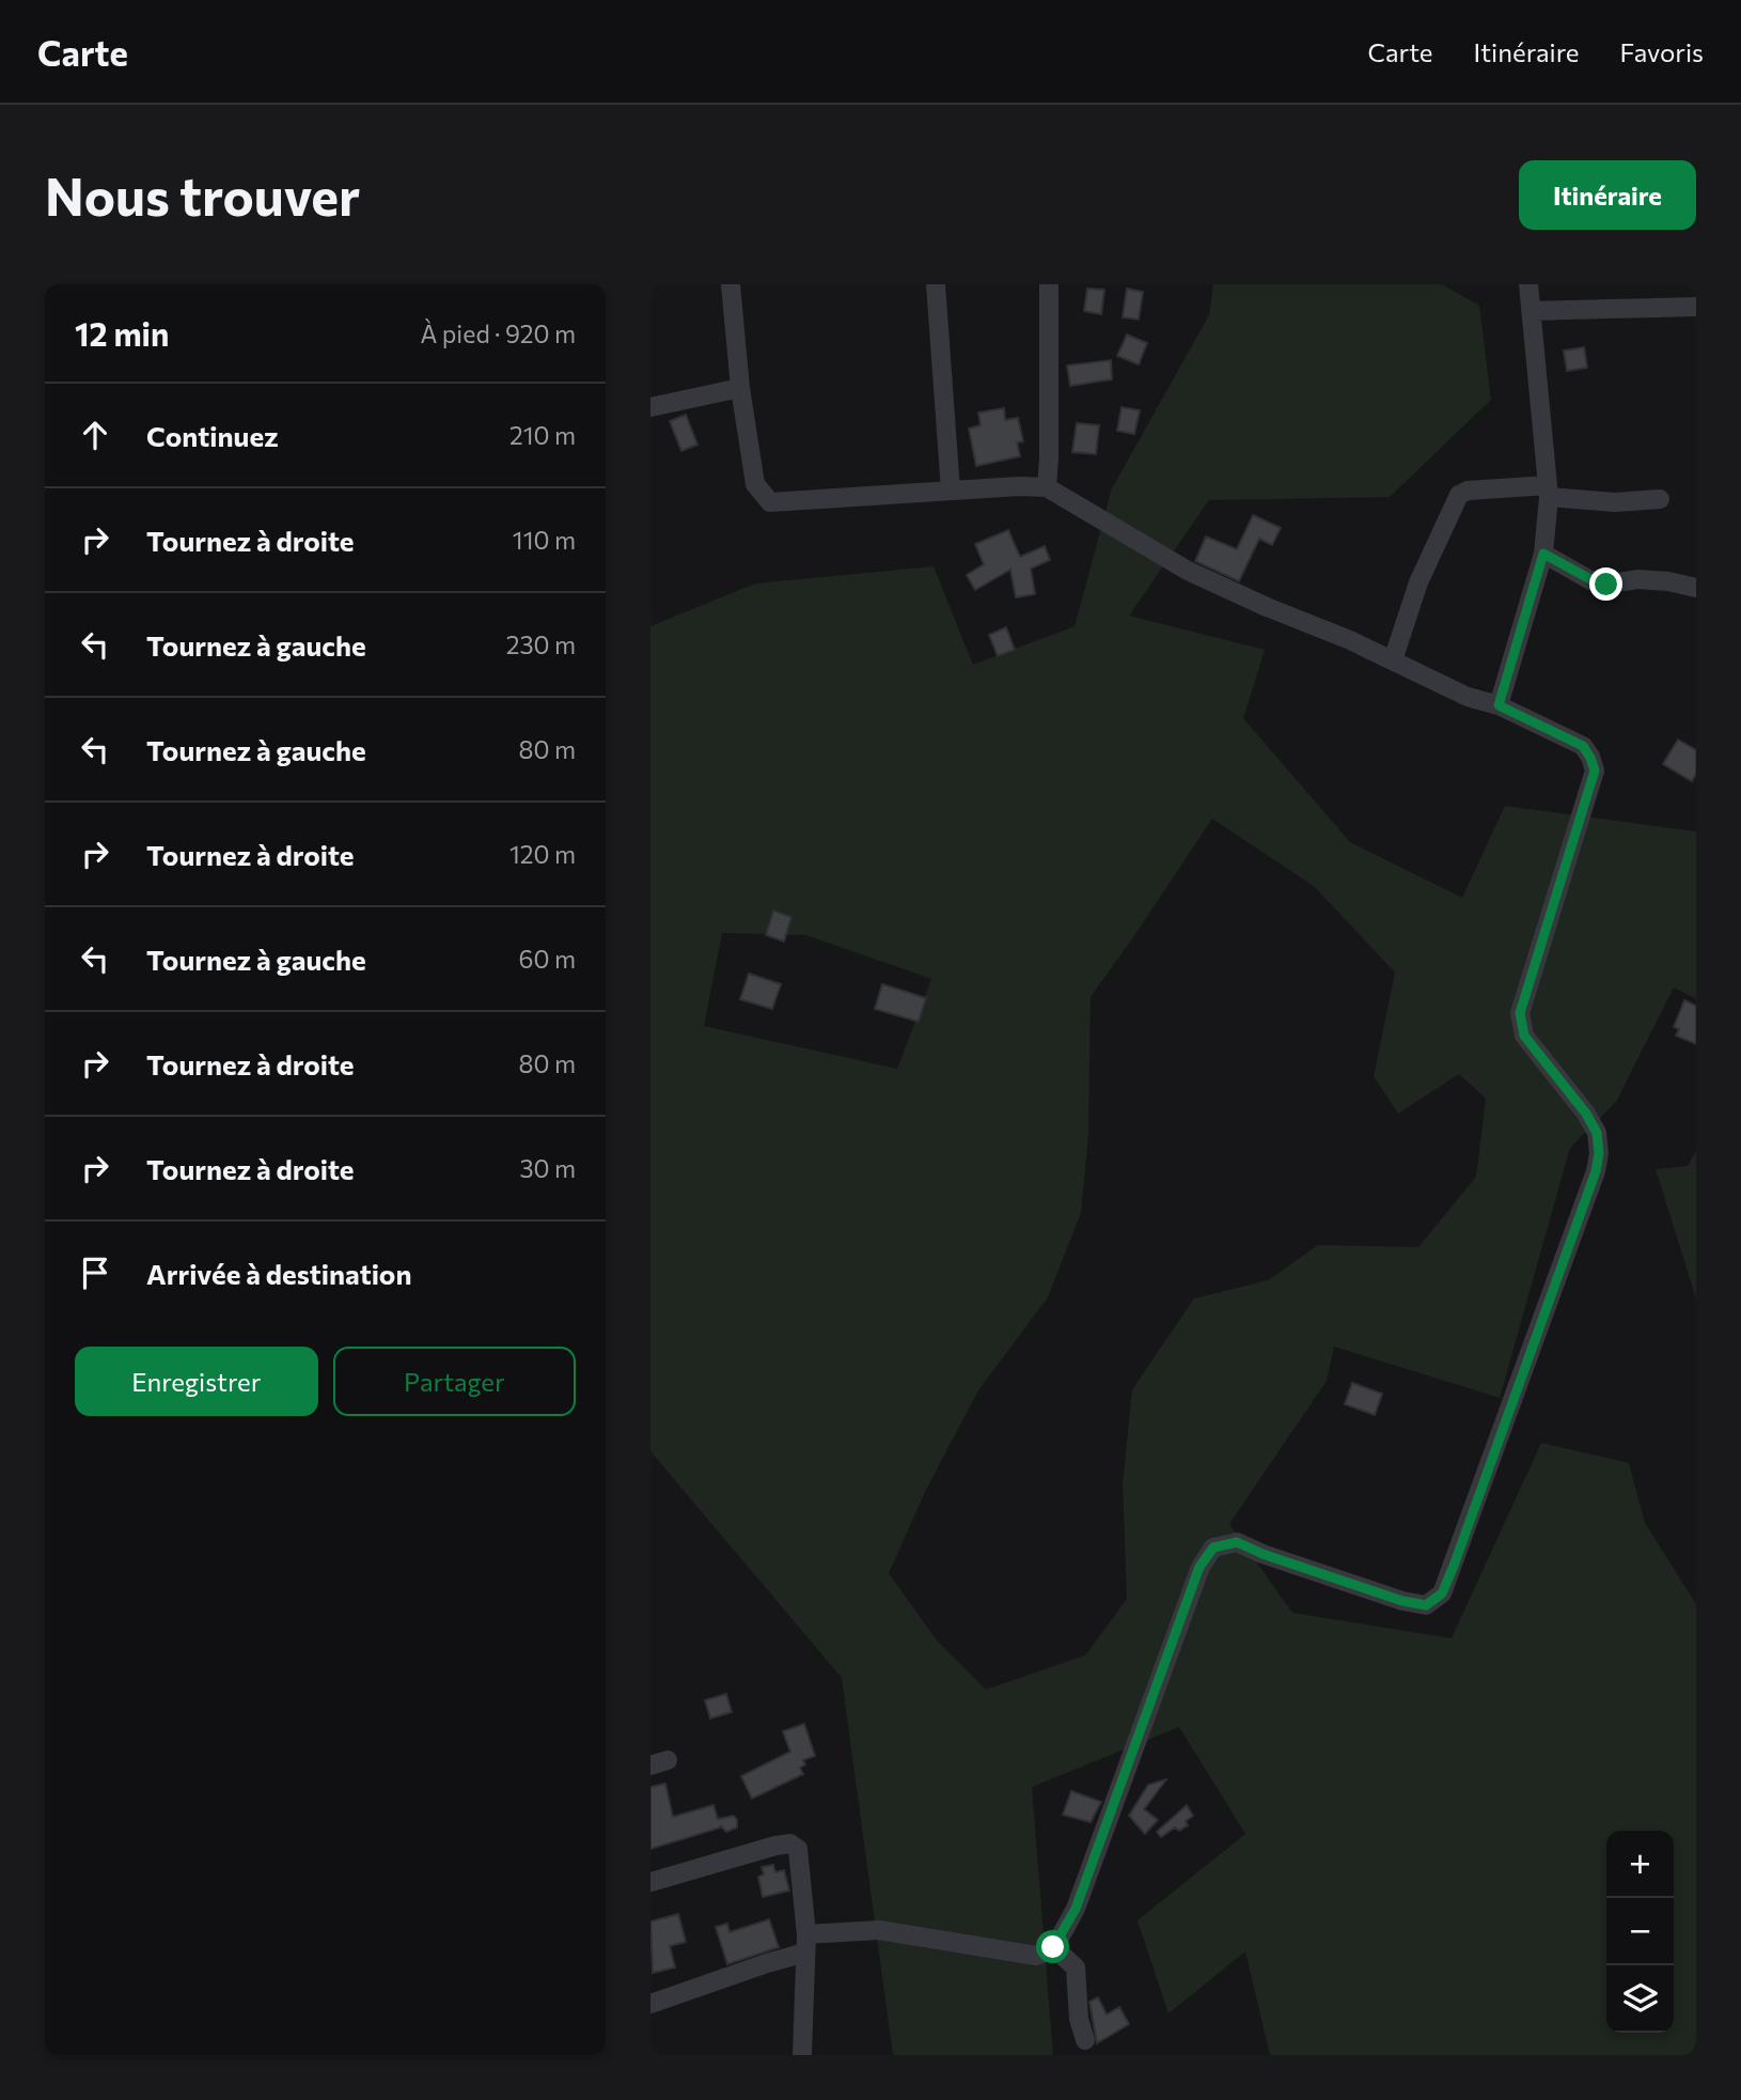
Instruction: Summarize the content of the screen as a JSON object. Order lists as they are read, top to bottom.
{
  "page": {
    "header": "Carte",
    "nav": ["Carte", "Itinéraire", "Favoris"],
    "buttons": [
      "Itinéraire",
      ["Enregistrer", "Partager"]
    ],
    "title": "Nous trouver",
    "heading": ["12 min", "À pied · 920 m"],
    "list": [
      ["Continuez", "210 m"],
      ["Tournez à droite", "110 m"],
      ["Tournez à gauche", "230 m"],
      ["Tournez à gauche", "80 m"],
      ["Tournez à droite", "120 m"],
      ["Tournez à gauche", "60 m"],
      ["Tournez à droite", "80 m"],
      ["Tournez à droite", "30 m"],
      "Arrivée à destination"
    ],
    "map_buttons": ["+", "−"]
  }
}
